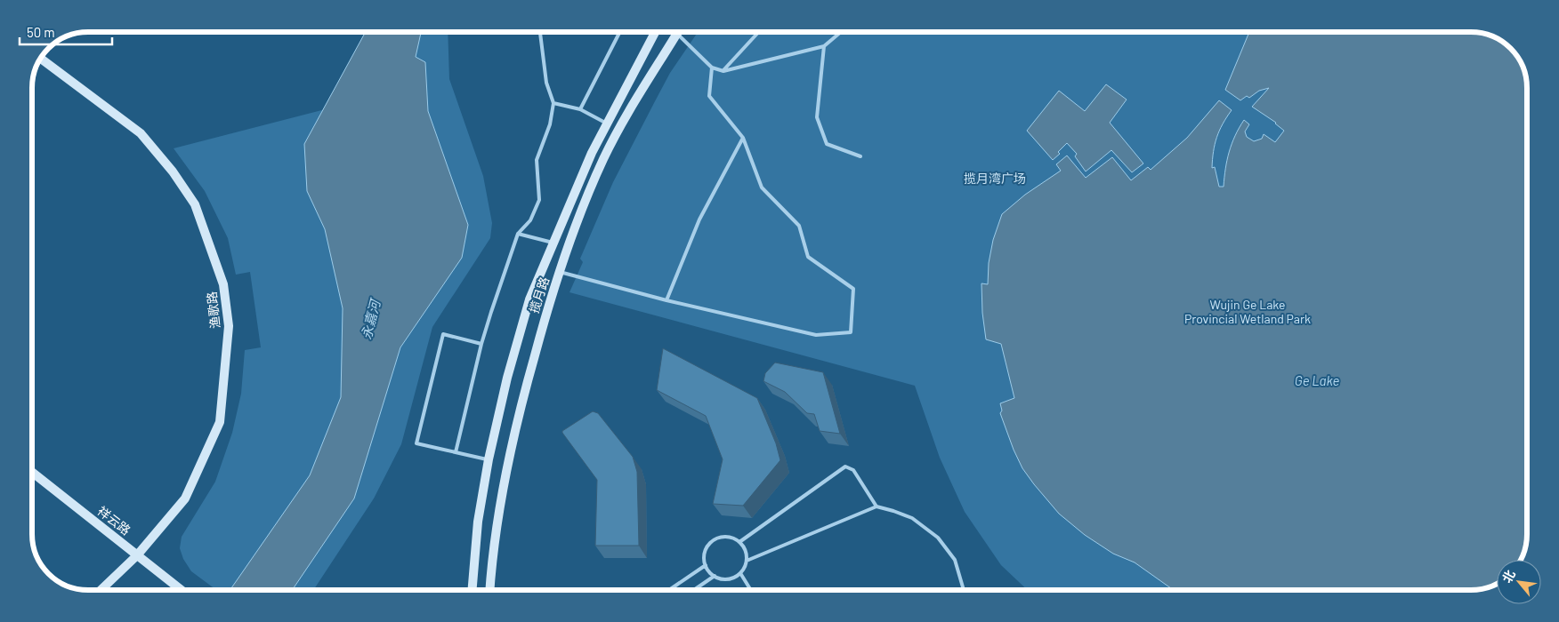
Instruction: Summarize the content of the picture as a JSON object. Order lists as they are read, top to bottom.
{
  "streets": {
    "street": ["揽月路", "渔歌路", "祥云路"]
  },
  "crossings": [
    ["渔歌路", "祥云路"]
  ],
  "water": ["永嘉河", "Ge Lake"],
  "parks": ["揽月湾广场", "Wujin Ge Lake Provincial Wetland Park"],
  "scale_bar": "50 m",
  "north": "top left"
}
